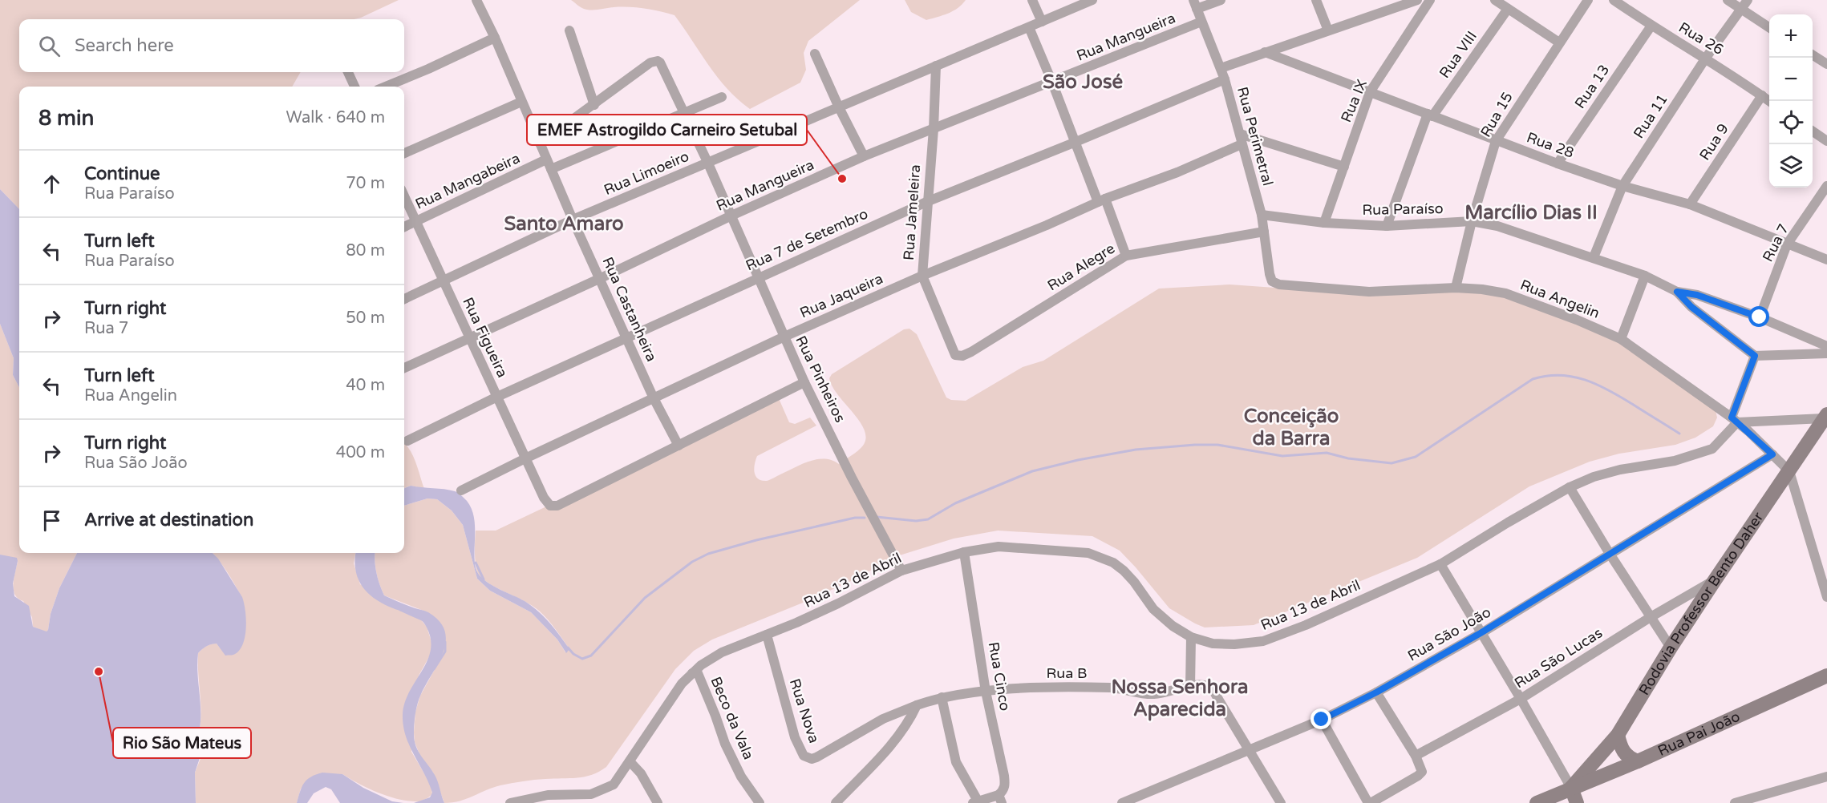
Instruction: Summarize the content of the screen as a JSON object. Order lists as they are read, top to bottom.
{
  "streets": {
    "street": [
      "Rua Mangueira",
      "Rua 26",
      "Rua VIII",
      "Rua 13",
      "Rua IX",
      "Rua 15",
      "Rua 11",
      "Rua Perimetral",
      "Rua 9",
      "Rua 28",
      "Rua Limoeiro",
      "Rua Mangabeira",
      "Rua Paraíso",
      "Rua Jameleira",
      "Rua 7 de Setembro",
      "Rua 7",
      "Rua Alegre",
      "Rua Jaqueira",
      "Rua Angelin",
      "Rua Castanheira",
      "Rua Figueira",
      "Rua Pinheiros",
      "Rua 13 de Abril",
      "Rodovia Professor Bento Daher",
      "Rua São João",
      "Rua São Lucas",
      "Rua B",
      "Rua Cinco",
      "Rua Nova",
      "Beco da Vala",
      "Rua Pai João"
    ]
  },
  "crossings": [
    ["Rua Mangueira", "Rua Perimetral"],
    ["Rua Mangueira", "Rua Jameleira"],
    ["Rua Mangueira", "Rua Castanheira"],
    ["Rua Mangueira", "Rua Figueira"],
    ["Rua Mangueira", "Rua Pinheiros"],
    ["Rua 26", "Rua 13"],
    ["Rua 26", "Rua 11"],
    ["Rua 26", "Rua 9"],
    ["Rua VIII", "Rua 28"],
    ["Rua VIII", "Rua Paraíso"],
    ["Rua 13", "Rua 28"],
    ["Rua IX", "Rua 28"],
    ["Rua IX", "Rua Paraíso"],
    ["Rua 15", "Rua 28"],
    ["Rua 15", "Rua Paraíso"],
    ["Rua 15", "Rua Angelin"],
    ["Rua 11", "Rua 28"],
    ["Rua 11", "Rua Paraíso"],
    ["Rua Perimetral", "Rua Paraíso"],
    ["Rua Perimetral", "Rua 7 de Setembro"],
    ["Rua Perimetral", "Rua Alegre"],
    ["Rua Perimetral", "Rua Jaqueira"],
    ["Rua Perimetral", "Rua Angelin"],
    ["Rua 9", "Rua 28"],
    ["Rua 28", "Rua 7"],
    ["Rua Limoeiro", "Rua Jameleira"],
    ["Rua Limoeiro", "Rua Castanheira"],
    ["Rua Limoeiro", "Rua Figueira"],
    ["Rua Limoeiro", "Rua Pinheiros"],
    ["Rua Mangabeira", "Rua Castanheira"],
    ["Rua Mangabeira", "Rua Figueira"],
    ["Rua Paraíso", "Rua 7"],
    ["Rua Jameleira", "Rua 7 de Setembro"],
    ["Rua Jameleira", "Rua Alegre"],
    ["Rua Jameleira", "Rua Jaqueira"],
    ["Rua 7 de Setembro", "Rua Castanheira"],
    ["Rua 7 de Setembro", "Rua Figueira"],
    ["Rua 7 de Setembro", "Rua Pinheiros"],
    ["Rua Jaqueira", "Rua Castanheira"],
    ["Rua Jaqueira", "Rua Figueira"],
    ["Rua Jaqueira", "Rua Pinheiros"],
    ["Rua Angelin", "Rua 13 de Abril"],
    ["Rua Angelin", "Rodovia Professor Bento Daher"],
    ["Rua Angelin", "Rua São João"],
    ["Rua Castanheira", "Rua Figueira"],
    ["Rua Pinheiros", "Rua 13 de Abril"],
    ["Rua 13 de Abril", "Rua Cinco"],
    ["Rua 13 de Abril", "Rua Nova"],
    ["Rua 13 de Abril", "Beco da Vala"],
    ["Rodovia Professor Bento Daher", "Rua São Lucas"],
    ["Rodovia Professor Bento Daher", "Rua Pai João"],
    ["Rua São João", "Rua B"],
    ["Rua B", "Rua Cinco"],
    ["Rua B", "Rua Nova"]
  ],
  "districts": [
    "São José",
    "Marcílio Dias II",
    "Santo Amaro",
    "Conceição da Barra",
    "Nossa Senhora Aparecida"
  ],
  "places": ["EMEF Astrogildo Carneiro Setubal", "Rio São Mateus"],
  "page": {
    "map_buttons": ["+", "−"],
    "search": "Search here",
    "heading": ["8 min", "Walk · 640 m"],
    "list": [
      ["Continue", "Rua Paraíso", "70 m"],
      ["Turn left", "Rua Paraíso", "80 m"],
      ["Turn right", "Rua 7", "50 m"],
      ["Turn left", "Rua Angelin", "40 m"],
      ["Turn right", "Rua São João", "400 m"],
      "Arrive at destination"
    ]
  }
}
